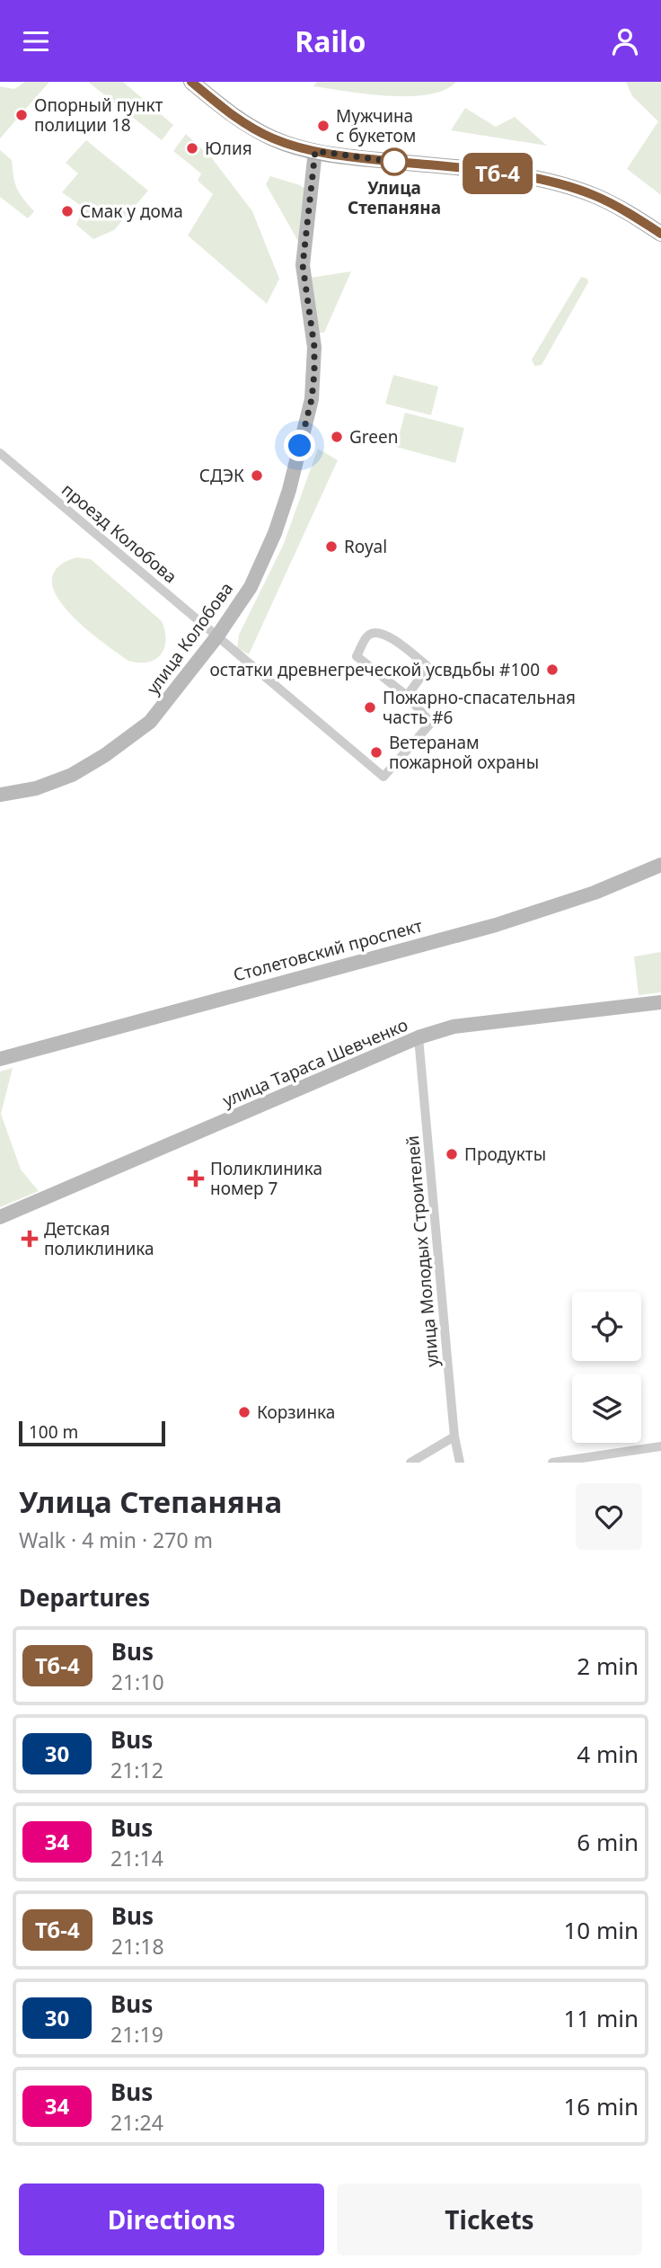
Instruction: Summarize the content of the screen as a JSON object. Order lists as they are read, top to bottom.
{
  "streets": {
    "street": [
      "проезд Колобова",
      "улица Колобова",
      "Столетовский проспект",
      "улица Тараса Шевченко",
      "улица Молодых Строителей"
    ]
  },
  "crossings": [
    ["проезд Колобова", "улица Колобова"],
    ["улица Тараса Шевченко", "улица Молодых Строителей"]
  ],
  "places": {
    "other": [
      "Опорный пункт полиции 18",
      "Мужчина с букетом",
      "Юлия",
      "Улица Степаняна",
      "Смак у дома",
      "Green",
      "СДЭК",
      "Royal",
      "остатки древнегреческой усвдьбы #100",
      "Пожарно-спасательная часть #6",
      "Ветеранам пожарной охраны",
      "Продукты",
      "Корзинка"
    ],
    "health": ["Поликлиника номер 7", "Детская поликлиника"]
  },
  "lines": ["bus line Тб-4"],
  "scale_bar": "100 m",
  "page": {
    "header": "Railo",
    "on_map": "Тб-4",
    "scale": "100 m",
    "heading": [
      ["Улица Степаняна", "Walk · 4 min · 270 m"],
      "Departures"
    ],
    "list": [
      {
        "mark": "Тб-4",
        "name": "Bus",
        "note": "21:10",
        "value": "2 min"
      },
      {
        "mark": "30",
        "name": "Bus",
        "note": "21:12",
        "value": "4 min"
      },
      {
        "mark": "34",
        "name": "Bus",
        "note": "21:14",
        "value": "6 min"
      },
      {
        "mark": "Тб-4",
        "name": "Bus",
        "note": "21:18",
        "value": "10 min"
      },
      {
        "mark": "30",
        "name": "Bus",
        "note": "21:19",
        "value": "11 min"
      },
      {
        "mark": "34",
        "name": "Bus",
        "note": "21:24",
        "value": "16 min"
      }
    ],
    "buttons": ["Directions", "Tickets"]
  }
}
